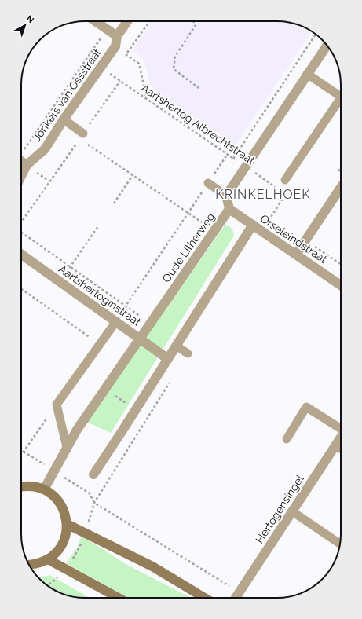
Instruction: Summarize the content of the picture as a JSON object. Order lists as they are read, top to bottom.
{
  "streets": {
    "street": [
      "Jonkers van Ossstraat",
      "Orseleindstraat",
      "Oude Litherweg",
      "Aartshertoginstraat",
      "Hertogensingel"
    ],
    "path": ["Aartshertog Albrechtstraat"]
  },
  "crossings": [
    ["Jonkers van Ossstraat", "Aartshertog Albrechtstraat"],
    ["Orseleindstraat", "Oude Litherweg"],
    ["Oude Litherweg", "Aartshertoginstraat"]
  ],
  "districts": ["KRINKELHOEK"],
  "north": "top right"
}
